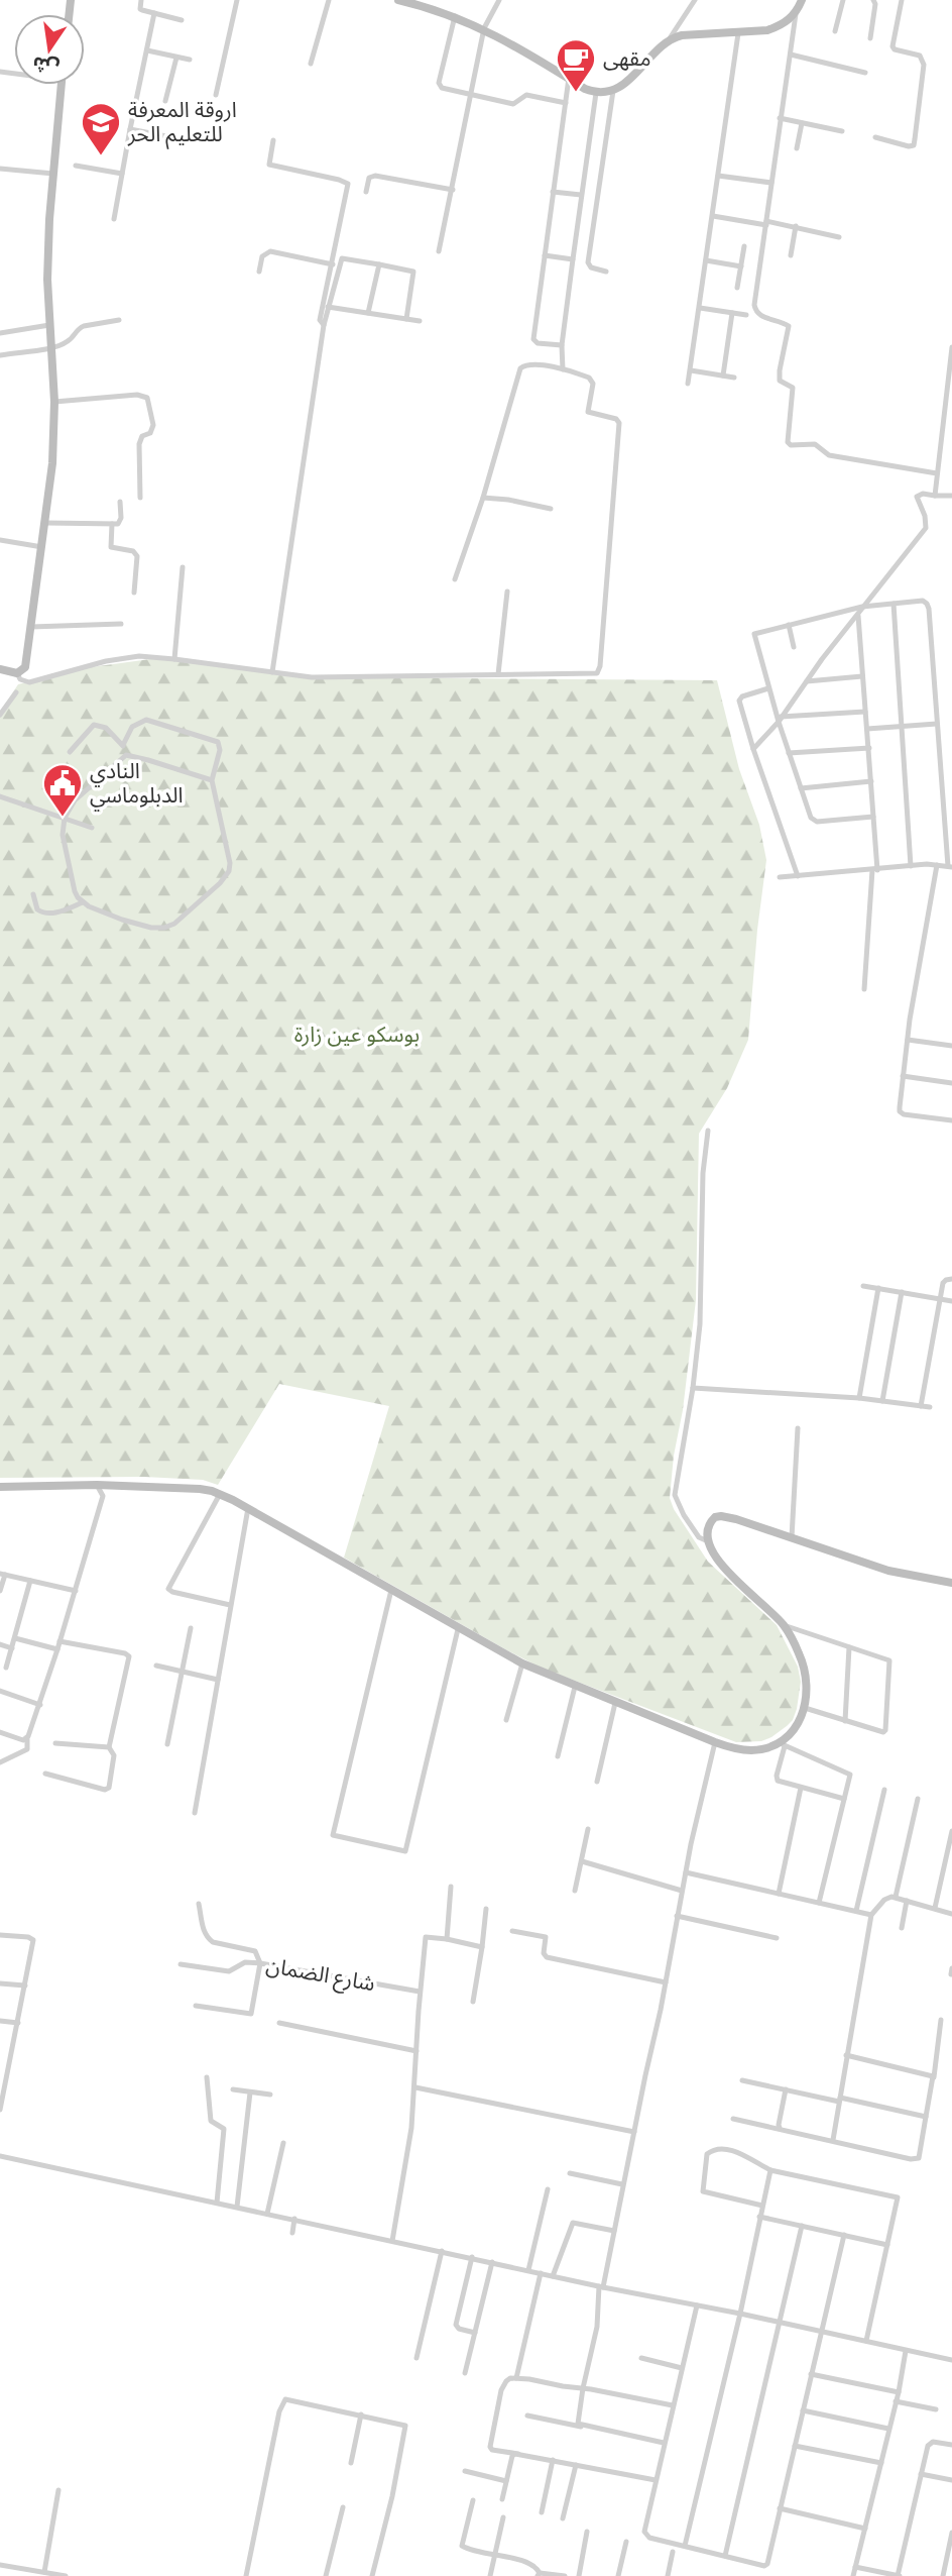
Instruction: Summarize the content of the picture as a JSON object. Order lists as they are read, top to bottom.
{
  "streets": {
    "street": ["شارع الضمان"]
  },
  "parks": ["بوسكو عين زارة"],
  "places": {
    "cafe": ["مقهى"],
    "school or university": ["اروقة المعرفة للتعليم الحر"],
    "public building": ["النادي الدبلوماسي"]
  },
  "north": "bottom"
}
